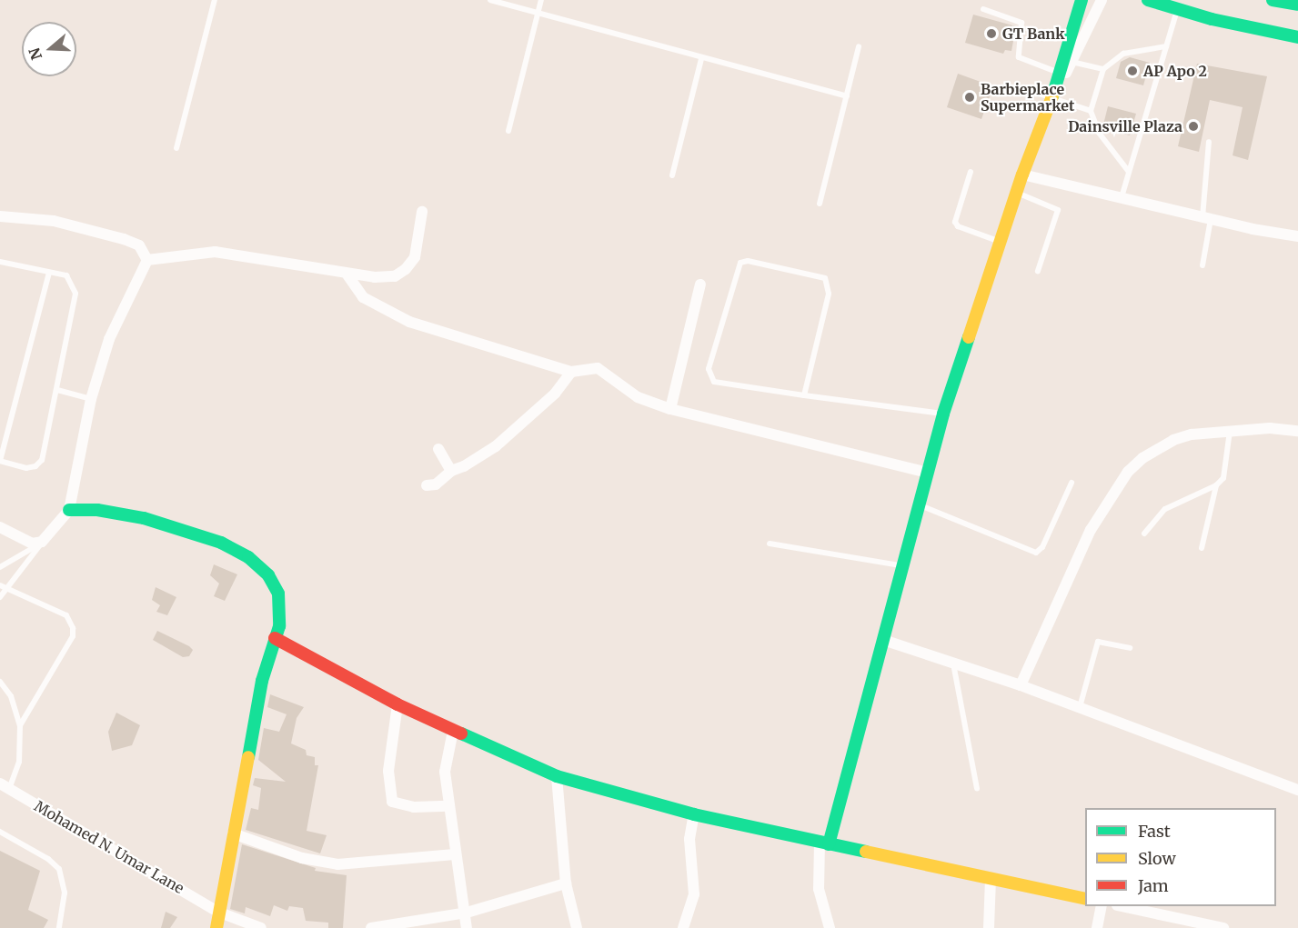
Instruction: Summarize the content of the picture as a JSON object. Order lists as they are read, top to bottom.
{
  "streets": {
    "street": ["Mohamed N. Umar Lane"]
  },
  "places": [
    "GT Bank",
    "AP Apo 2",
    "Barbieplace Supermarket",
    "Dainsville Plaza"
  ],
  "legend": ["Fast", "Slow", "Jam"],
  "north": "left"
}
